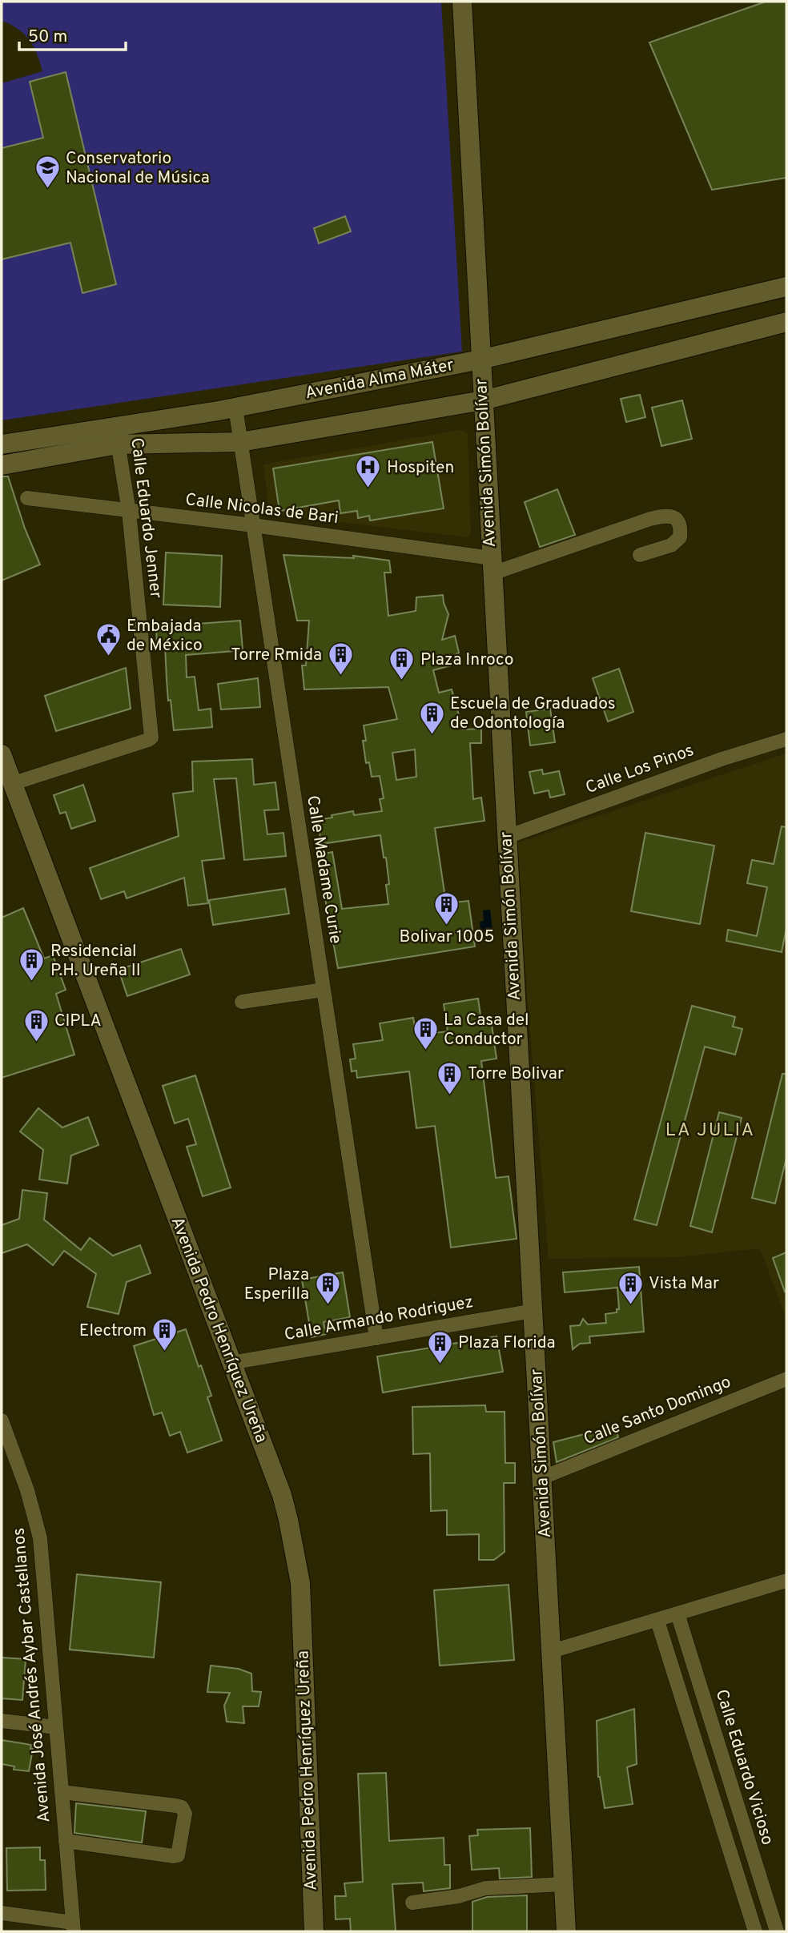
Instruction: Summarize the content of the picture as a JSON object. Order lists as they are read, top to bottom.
{
  "streets": {
    "main road": ["Avenida Alma Máter", "Avenida Simón Bolívar", "Avenida Pedro Henríquez Ureña"],
    "street": [
      "Calle Nicolas de Bari",
      "Calle Eduardo Jenner",
      "Calle Los Pinos",
      "Calle Madame Curie",
      "Calle Armando Rodriguez",
      "Calle Santo Domingo",
      "Avenida José Andrés Aybar Castellanos",
      "Calle Eduardo Vicioso"
    ]
  },
  "crossings": [
    ["Avenida Alma Máter", "Avenida Simón Bolívar"],
    ["Avenida Alma Máter", "Calle Eduardo Jenner"],
    ["Avenida Alma Máter", "Calle Madame Curie"],
    ["Avenida Simón Bolívar", "Calle Nicolas de Bari"],
    ["Avenida Simón Bolívar", "Calle Los Pinos"],
    ["Avenida Simón Bolívar", "Calle Armando Rodriguez"],
    ["Avenida Simón Bolívar", "Calle Santo Domingo"],
    ["Calle Nicolas de Bari", "Calle Eduardo Jenner"],
    ["Calle Nicolas de Bari", "Calle Madame Curie"],
    ["Calle Eduardo Jenner", "Avenida Pedro Henríquez Ureña"],
    ["Calle Madame Curie", "Calle Armando Rodriguez"],
    ["Calle Armando Rodriguez", "Avenida Pedro Henríquez Ureña"]
  ],
  "districts": ["LA JULIA"],
  "places": {
    "school or university": ["Conservatorio Nacional de Música"],
    "hospital": ["Hospiten"],
    "public building": ["Embajada de México"],
    "building": [
      "Torre Rmida",
      "Plaza Inroco",
      "Escuela de Graduados de Odontología",
      "Bolivar 1005",
      "Residencial P.H. Ureña II",
      "CIPLA",
      "La Casa del Conductor",
      "Torre Bolivar",
      "Vista Mar",
      "Plaza Esperilla",
      "Electrom",
      "Plaza Florida"
    ]
  },
  "scale_bar": "50 m"
}
